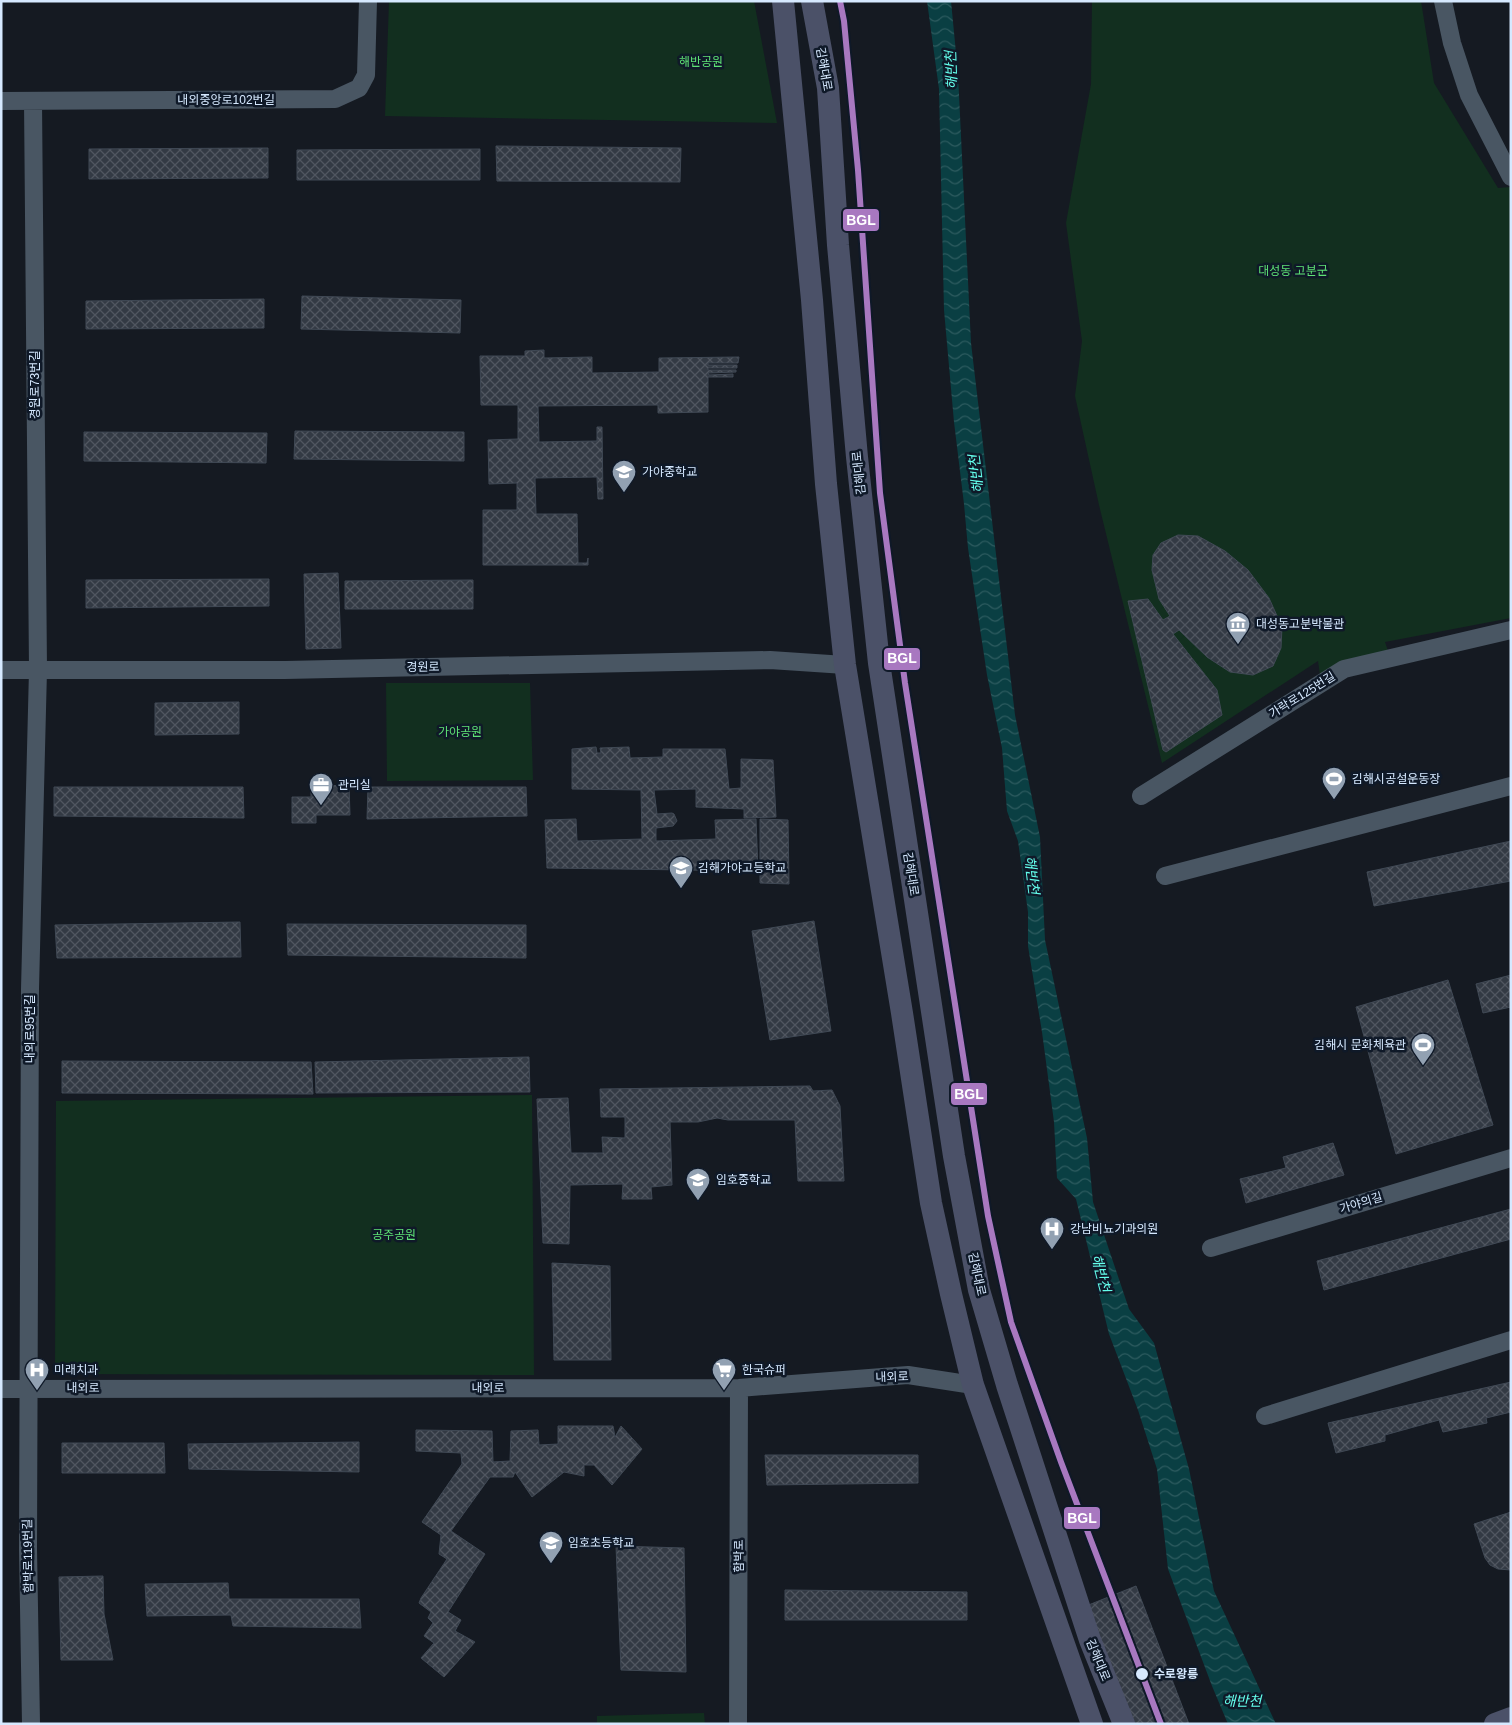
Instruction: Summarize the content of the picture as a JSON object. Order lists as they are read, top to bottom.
{
  "streets": {
    "main road": ["김해대로"],
    "street": [
      "내외중앙로102번길",
      "경원로73번길",
      "경원로",
      "가락로125번길",
      "내외로95번길",
      "가야의길",
      "내외로",
      "함박로119번길",
      "함박로"
    ]
  },
  "crossings": [
    ["내외중앙로102번길", "경원로73번길"],
    ["경원로73번길", "경원로"],
    ["경원로73번길", "내외로95번길"],
    ["경원로", "내외로95번길"],
    ["내외로95번길", "내외로"],
    ["내외로95번길", "함박로119번길"],
    ["내외로", "함박로119번길"],
    ["내외로", "함박로"]
  ],
  "water": ["해반천"],
  "parks": [
    "해반공원",
    "대성동 고분군",
    "가야공원",
    "공주공원"
  ],
  "places": {
    "school or university": [
      "가야중학교",
      "김해가야고등학교",
      "임호중학교",
      "임호초등학교"
    ],
    "museum": ["대성동고분박물관"],
    "sports": ["김해시공설운동장", "김해시 문화체육관"],
    "office": ["관리실"],
    "hospital": ["강남비뇨기과의원", "미래치과"],
    "supermarket": ["한국슈퍼"],
    "other": ["수로왕릉"]
  },
  "lines": ["transit line BGL"]
}
